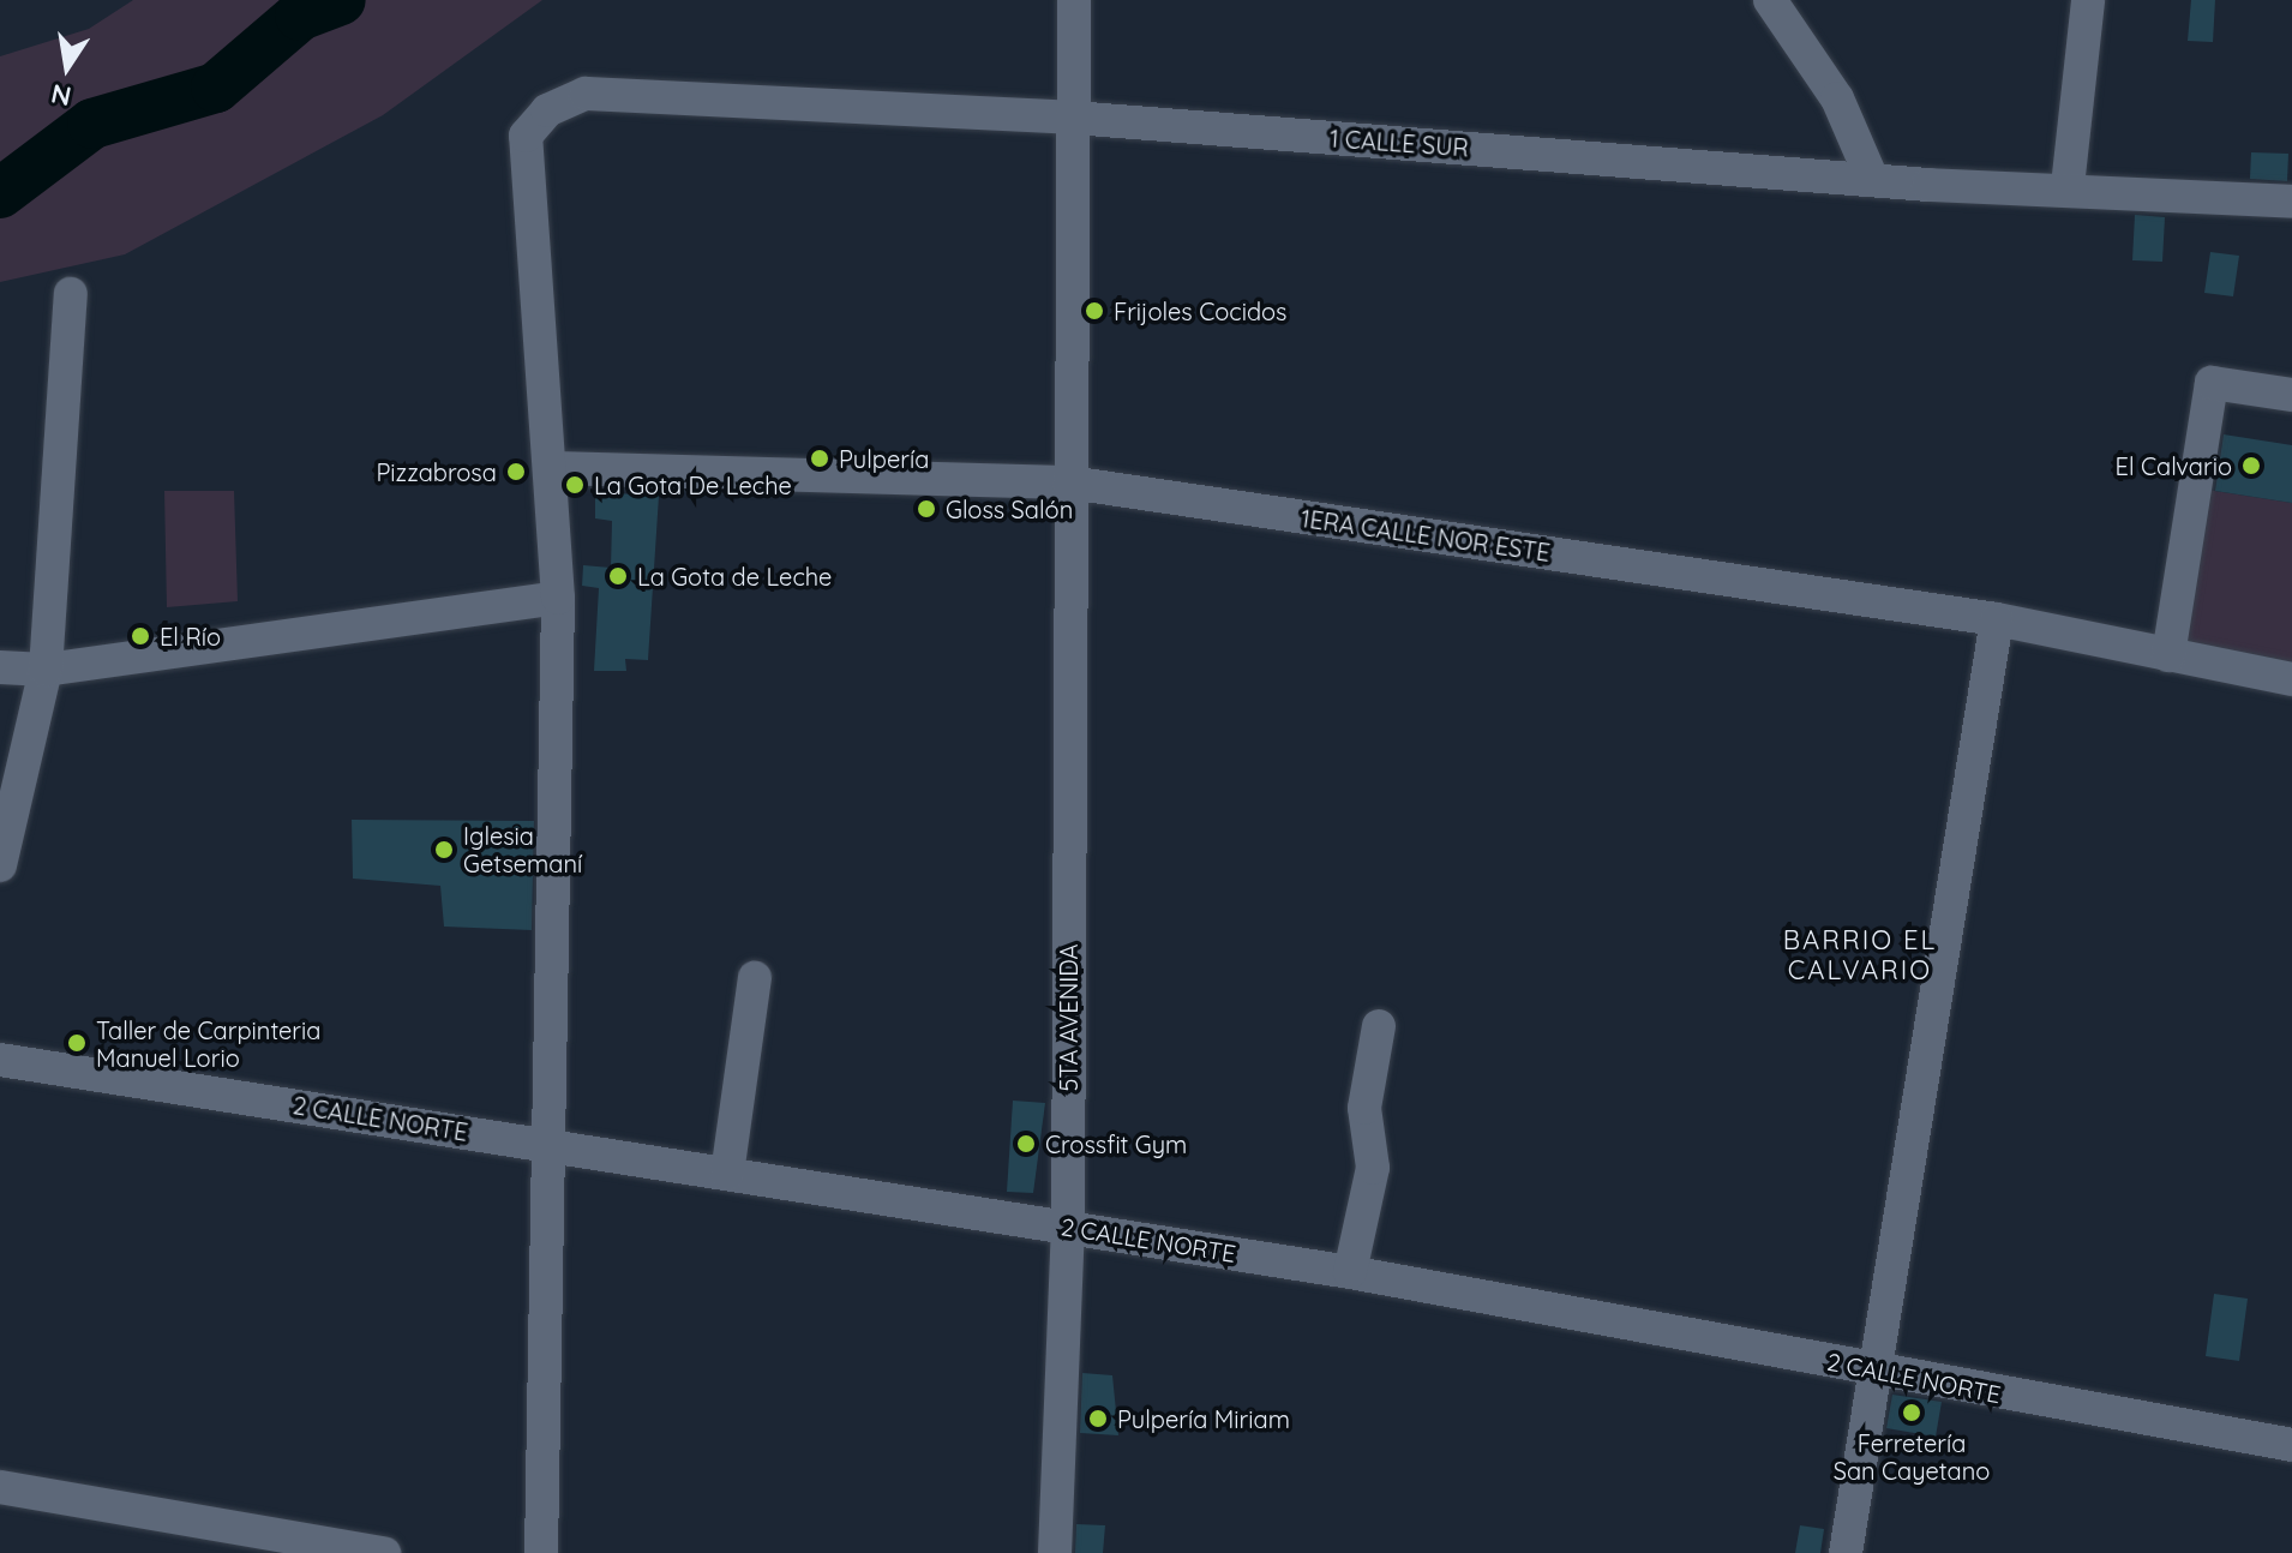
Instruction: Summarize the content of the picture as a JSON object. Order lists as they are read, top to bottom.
{
  "streets": {
    "street": [
      "1 CALLE SUR",
      "1ERA CALLE NOR ESTE",
      "5TA AVENIDA",
      "2 CALLE NORTE"
    ]
  },
  "crossings": [
    ["1 CALLE SUR", "1ERA CALLE NOR ESTE"],
    ["1 CALLE SUR", "5TA AVENIDA"],
    ["1ERA CALLE NOR ESTE", "5TA AVENIDA"],
    ["5TA AVENIDA", "2 CALLE NORTE"]
  ],
  "districts": ["BARRIO EL CALVARIO"],
  "places": [
    "Frijoles Cocidos",
    "Pulpería",
    "El Calvario",
    "Pizzabrosa",
    "La Gota De Leche",
    "Gloss Salón",
    "La Gota de Leche",
    "El Río",
    "Iglesia Getsemaní",
    "Taller de Carpinteria Manuel Lorio",
    "Crossfit Gym",
    "Ferretería San Cayetano",
    "Pulpería Miriam"
  ],
  "north": "bottom"
}
